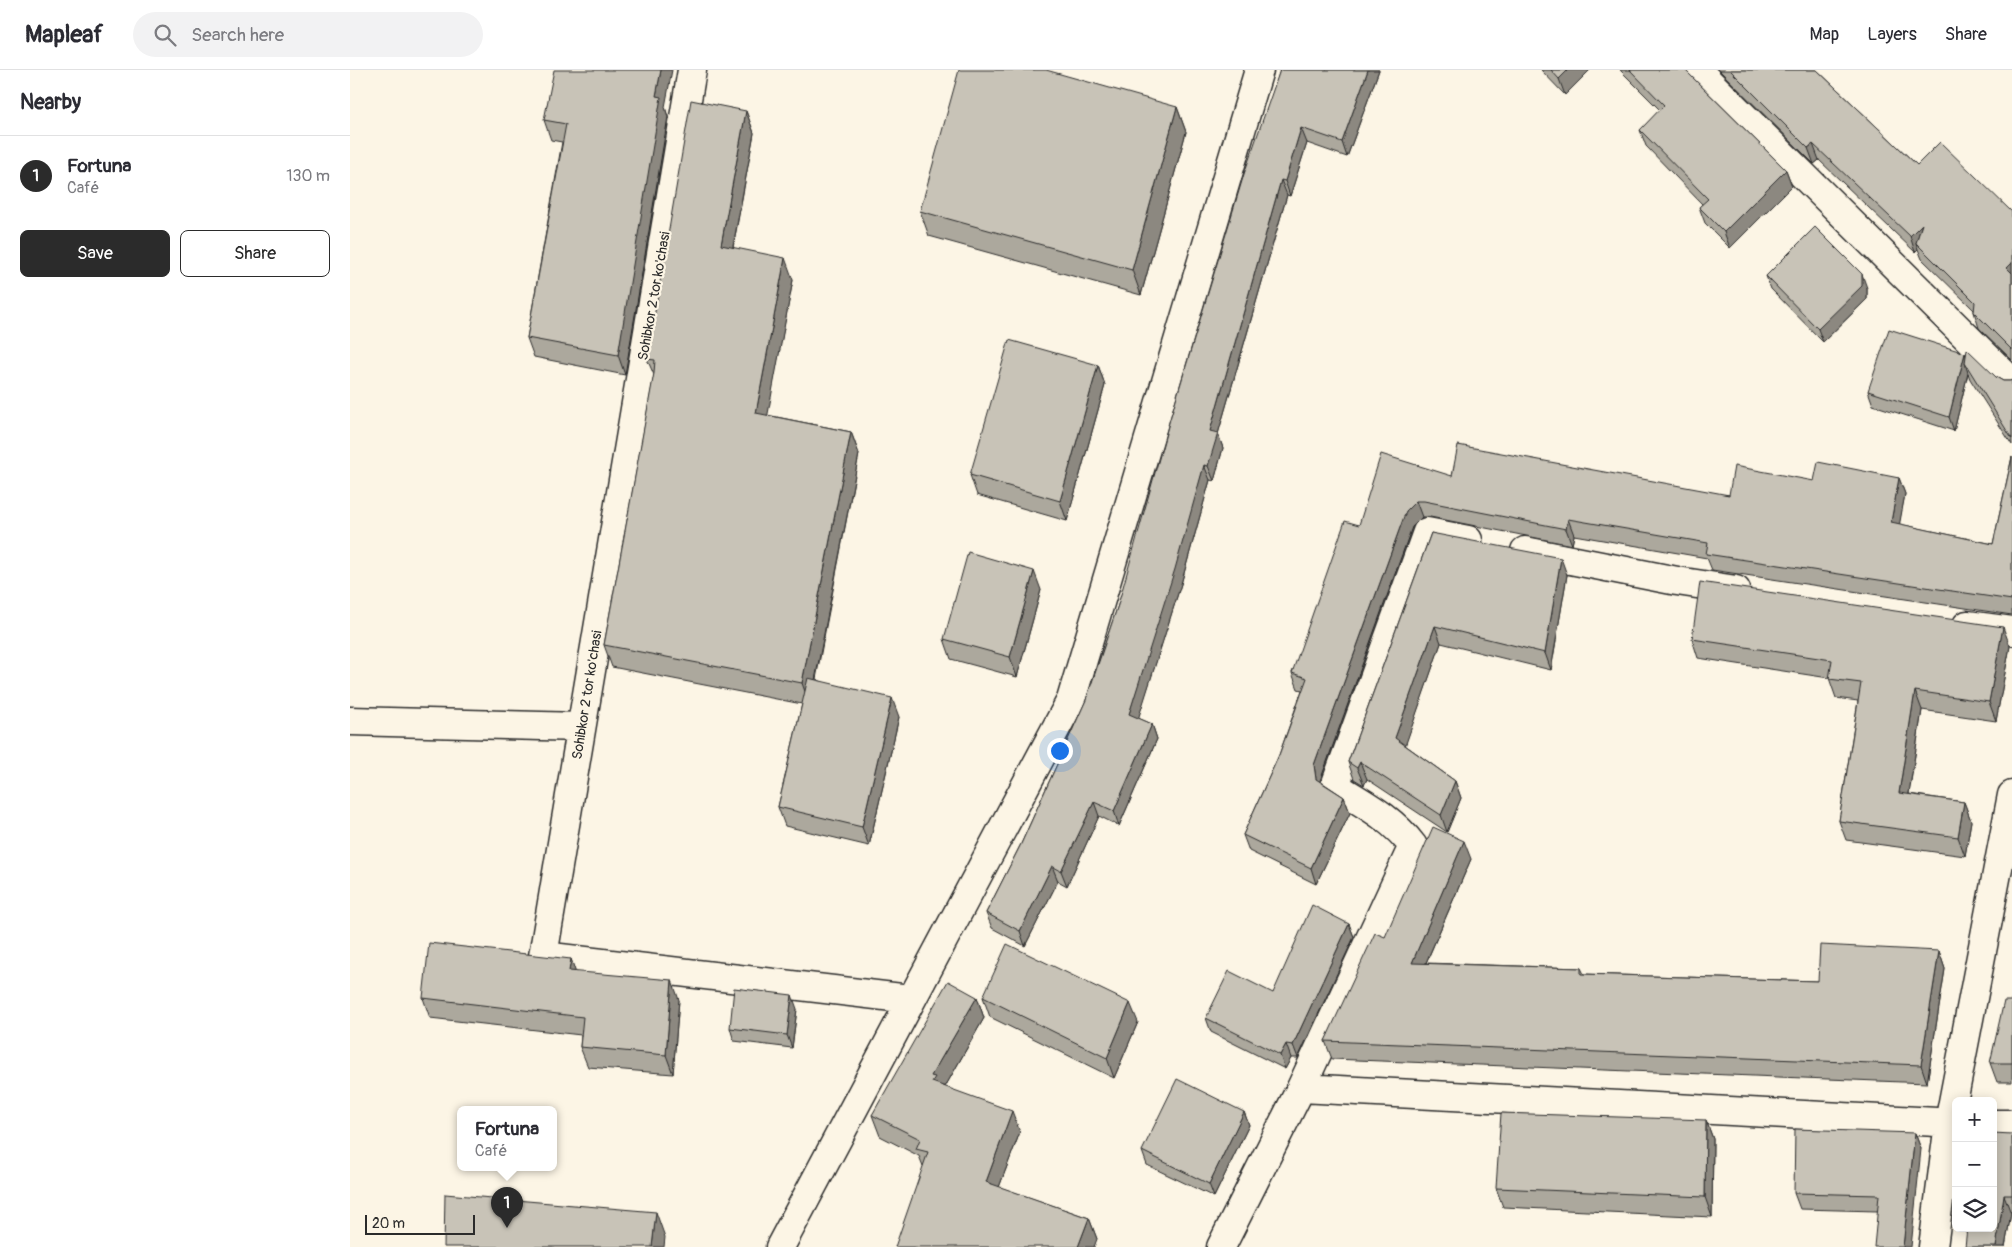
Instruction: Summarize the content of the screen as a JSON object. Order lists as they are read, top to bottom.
{
  "streets": {
    "street": ["Sohibkor 2 tor ko'chasi"]
  },
  "scale_bar": "20 m",
  "page": {
    "header": "Mapleaf",
    "search": "Search here",
    "nav": ["Map", "Layers", "Share"],
    "heading": "Nearby",
    "list": [
      {
        "mark": "1",
        "name": "Fortuna",
        "note": "Café",
        "value": "130 m"
      }
    ],
    "buttons": ["Save", "Share"],
    "map_buttons": ["+", "−"],
    "popup": ["Fortuna", "Café"],
    "pins": "1",
    "scale": "20 m"
  }
}
